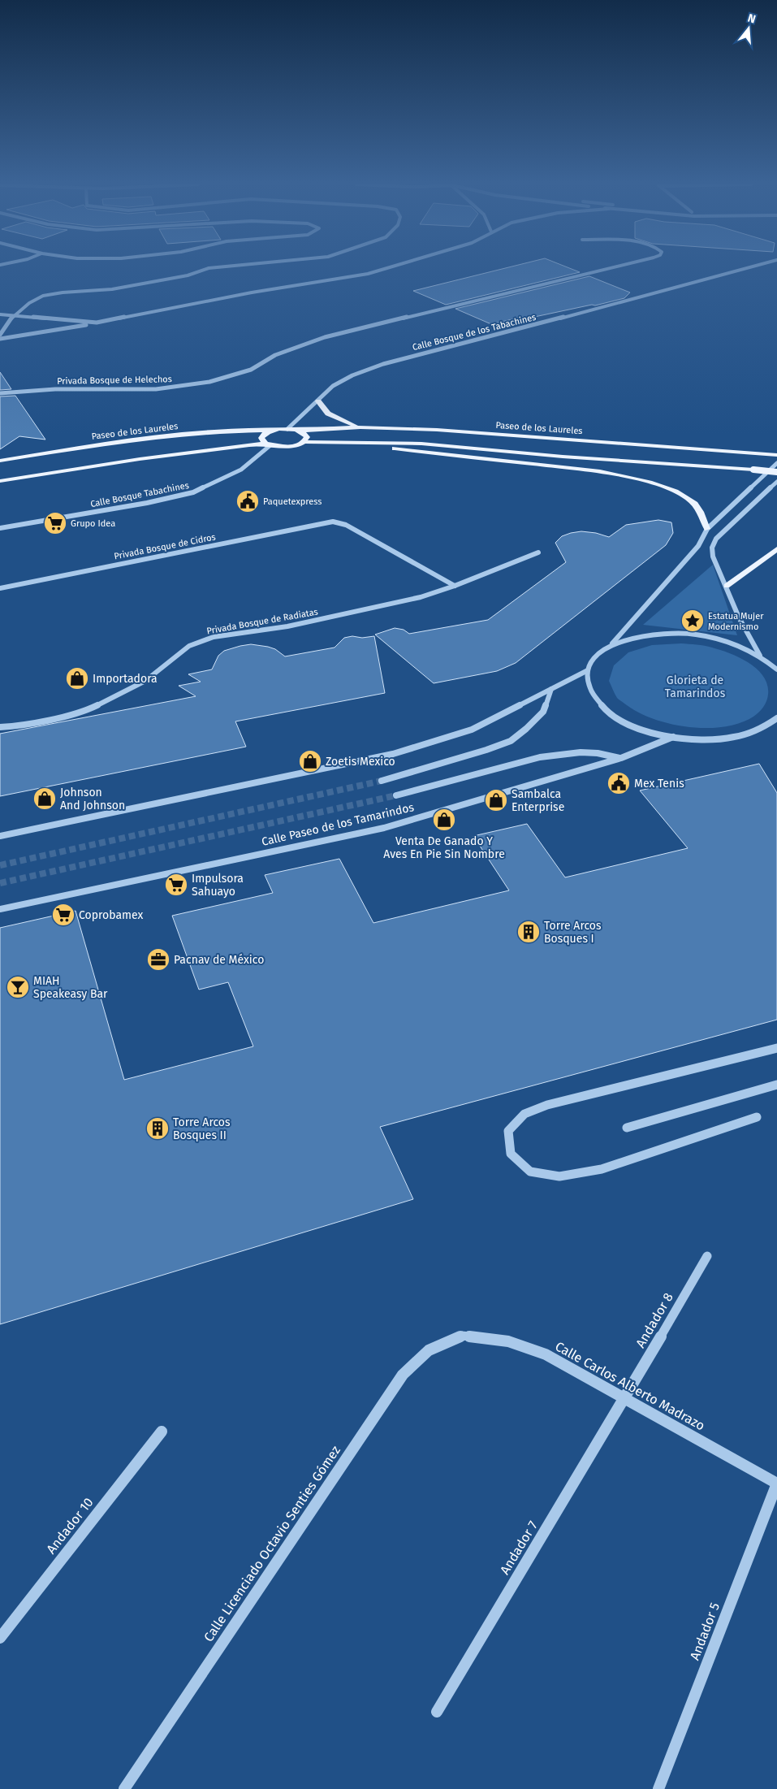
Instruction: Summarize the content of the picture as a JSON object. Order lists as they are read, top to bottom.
{
  "streets": {
    "main road": ["Paseo de los Laureles"],
    "street": [
      "Calle Bosque de los Tabachines",
      "Privada Bosque de Helechos",
      "Calle Bosque Tabachines",
      "Privada Bosque de Cidros",
      "Privada Bosque de Radiatas",
      "Calle Paseo de los Tamarindos",
      "Andador 8",
      "Calle Carlos Alberto Madrazo",
      "Andador 10",
      "Calle Licenciado Octavio Senties Gómez",
      "Andador 7",
      "Andador 5"
    ]
  },
  "crossings": [
    ["Calle Bosque de los Tabachines", "Paseo de los Laureles"],
    ["Privada Bosque de Cidros", "Privada Bosque de Radiatas"],
    ["Andador 8", "Calle Carlos Alberto Madrazo"],
    ["Andador 8", "Andador 7"],
    ["Calle Carlos Alberto Madrazo", "Calle Licenciado Octavio Senties Gómez"],
    ["Calle Carlos Alberto Madrazo", "Andador 7"],
    ["Calle Carlos Alberto Madrazo", "Andador 5"]
  ],
  "parks": ["Glorieta de Tamarindos"],
  "places": {
    "public building": ["Paquetexpress", "Mex Tenis"],
    "supermarket": ["Grupo Idea", "Impulsora Sahuayo", "Coprobamex"],
    "place": ["Estatua Mujer Modernismo"],
    "shop": [
      "Importadora",
      "Zoetis Mexico",
      "Johnson And Johnson",
      "Sambalca Enterprise",
      "Venta De Ganado Y Aves En Pie Sin Nombre"
    ],
    "building": ["Torre Arcos Bosques I", "Torre Arcos Bosques II"],
    "office": ["Pacnav de México"],
    "bar": ["MIAH Speakeasy Bar"]
  },
  "north": "top"
}
